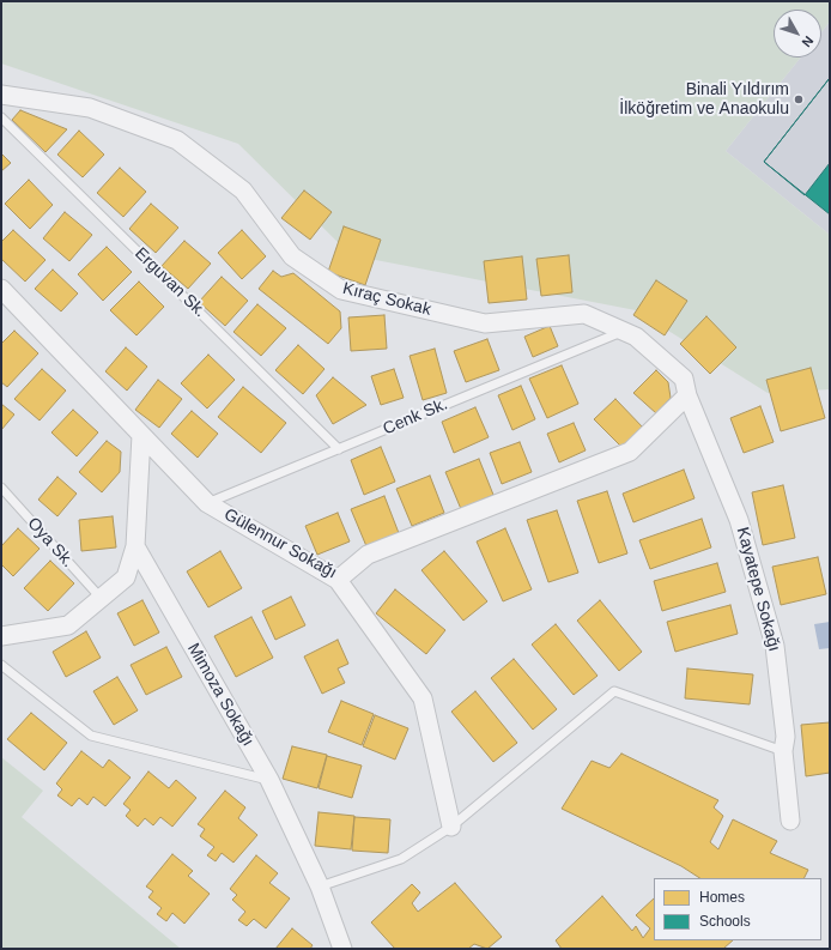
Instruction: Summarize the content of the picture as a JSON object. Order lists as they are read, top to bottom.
{
  "streets": {
    "street": [
      "Kıraç Sokak",
      "Gülennur Sokağı",
      "Kayatepe Sokağı",
      "Mimoza Sokağı"
    ],
    "lane": ["Erguvan Sk.", "Cenk Sk.", "Oya Sk."]
  },
  "crossings": [
    ["Erguvan Sk.", "Cenk Sk."],
    ["Kıraç Sokak", "Cenk Sk."],
    ["Kıraç Sokak", "Gülennur Sokağı"],
    ["Kıraç Sokak", "Kayatepe Sokağı"],
    ["Cenk Sk.", "Gülennur Sokağı"],
    ["Gülennur Sokağı", "Kayatepe Sokağı"]
  ],
  "places": ["Binali Yıldırım İlköğretim ve Anaokulu"],
  "legend": ["Homes", "Schools"],
  "north": "bottom right"
}
